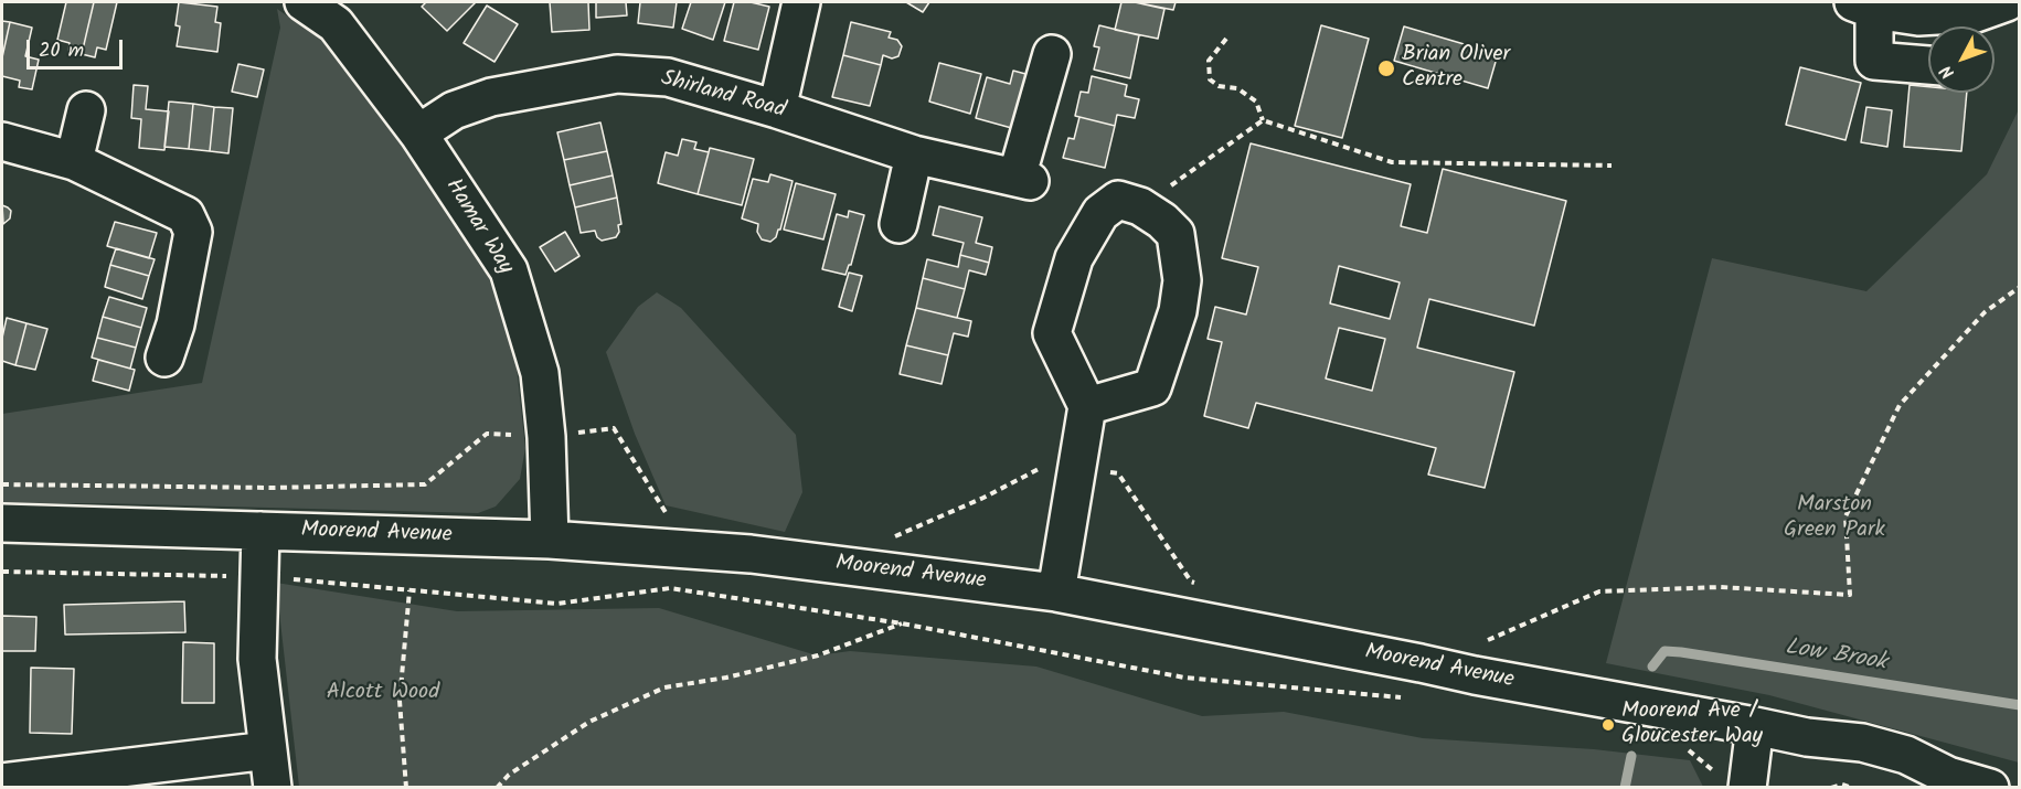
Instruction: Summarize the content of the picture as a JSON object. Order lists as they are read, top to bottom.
{
  "streets": {
    "street": ["Shirland Road", "Hamar Way", "Moorend Avenue"]
  },
  "crossings": [
    ["Shirland Road", "Hamar Way"],
    ["Hamar Way", "Moorend Avenue"]
  ],
  "water": ["Low Brook"],
  "parks": ["Marston Green Park", "Alcott Wood"],
  "places": ["Brian Oliver Centre", "Moorend Ave / Gloucester Way"],
  "scale_bar": "20 m",
  "north": "bottom left"
}
